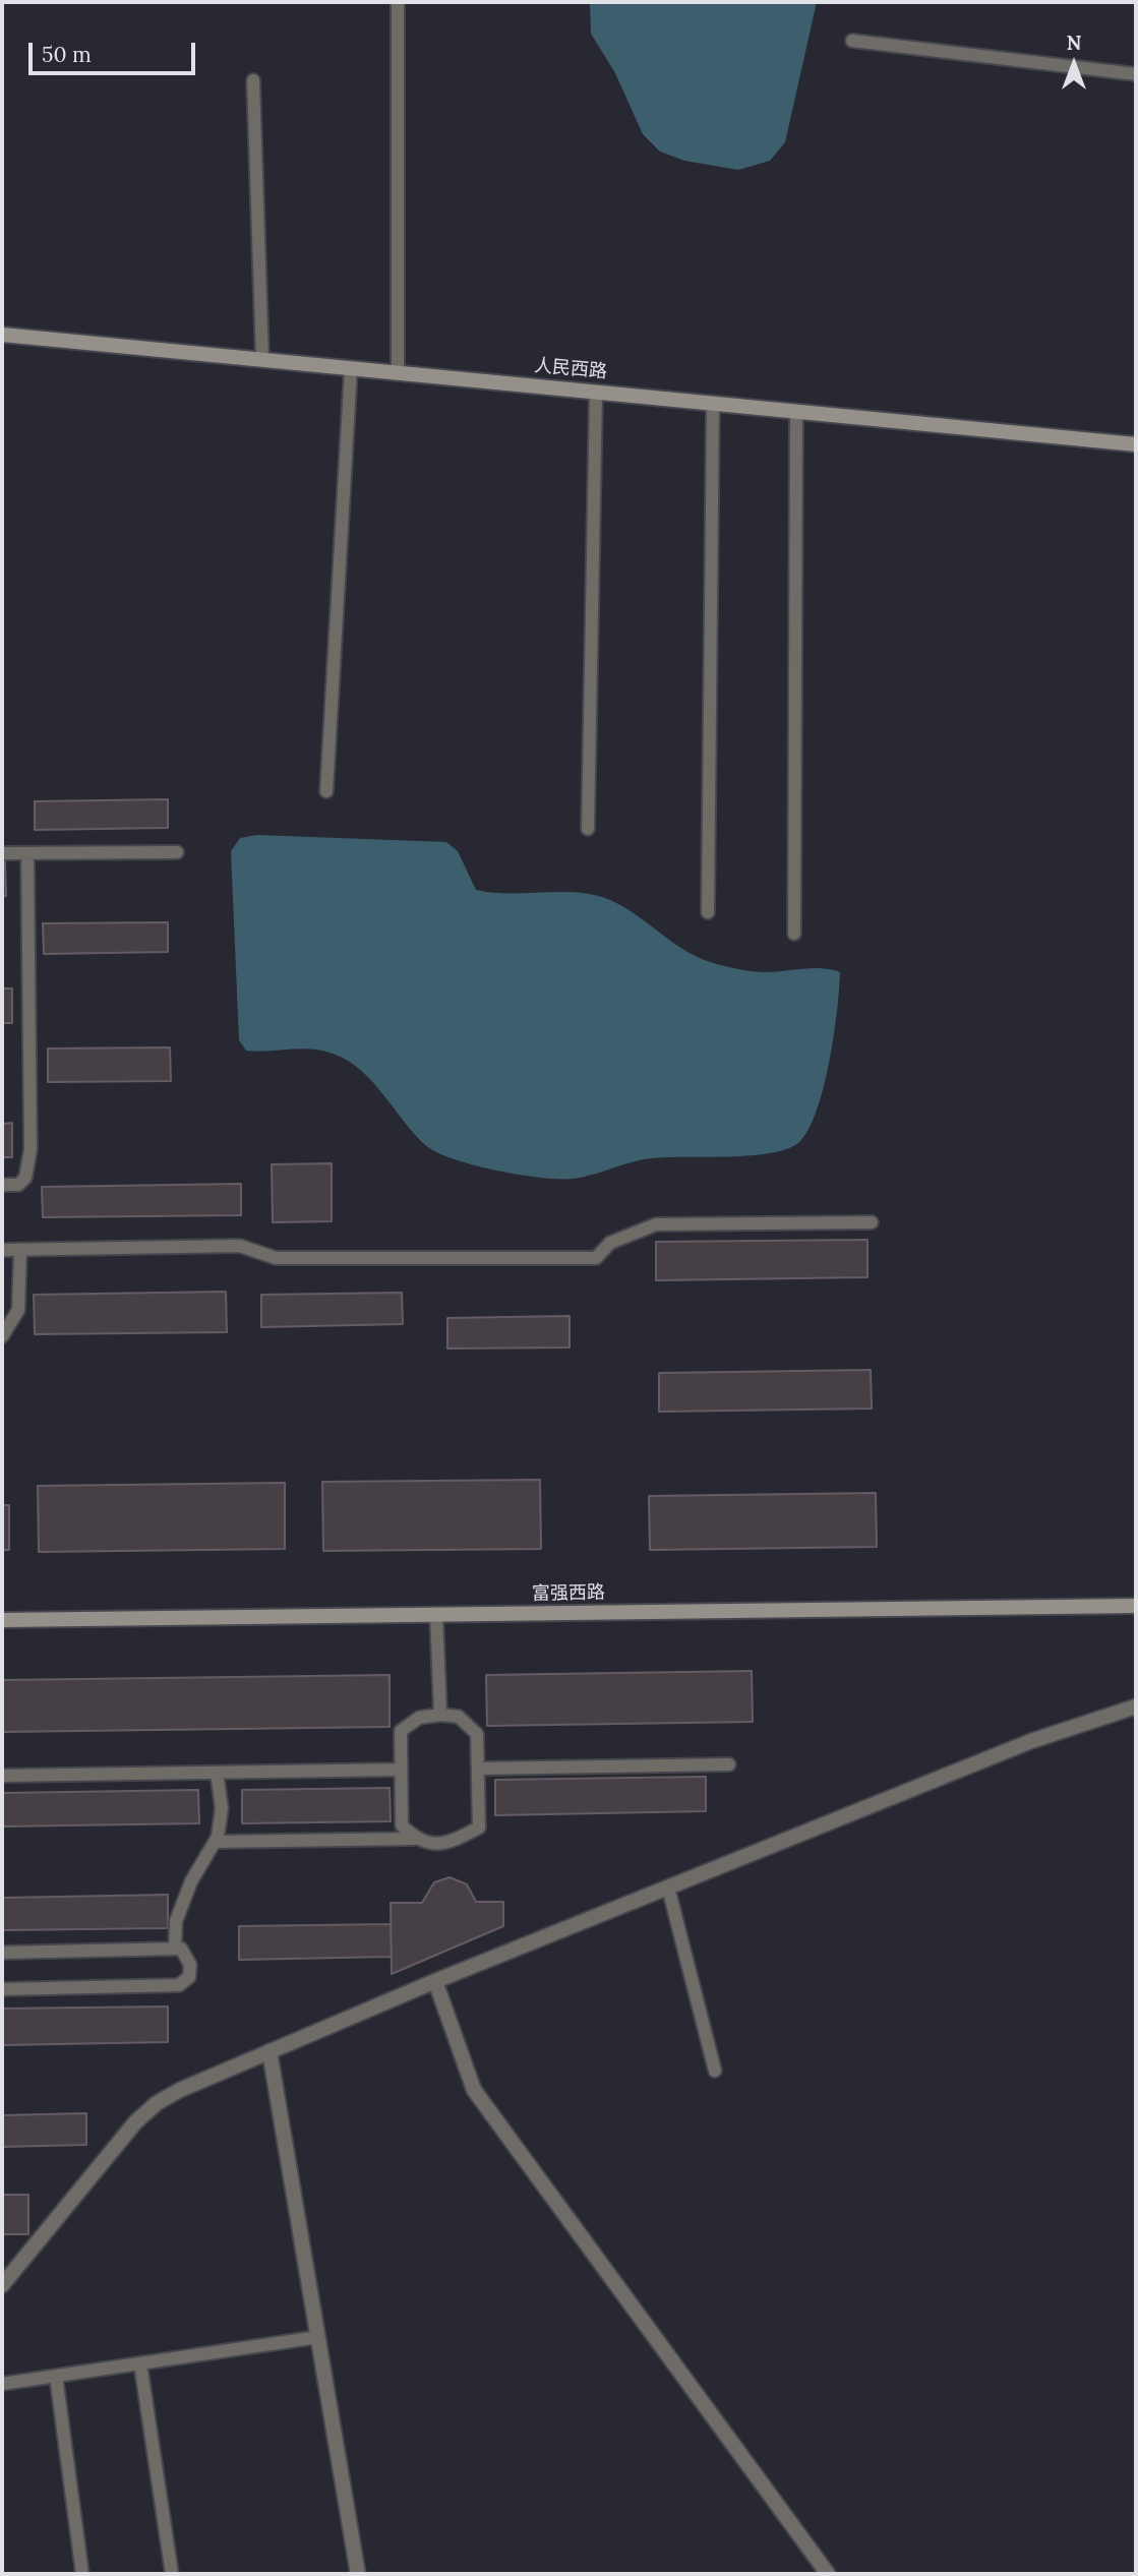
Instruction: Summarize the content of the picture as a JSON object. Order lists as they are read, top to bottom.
{
  "streets": {
    "main road": ["人民西路", "富强西路"]
  },
  "scale_bar": "50 m",
  "north": "top"
}
